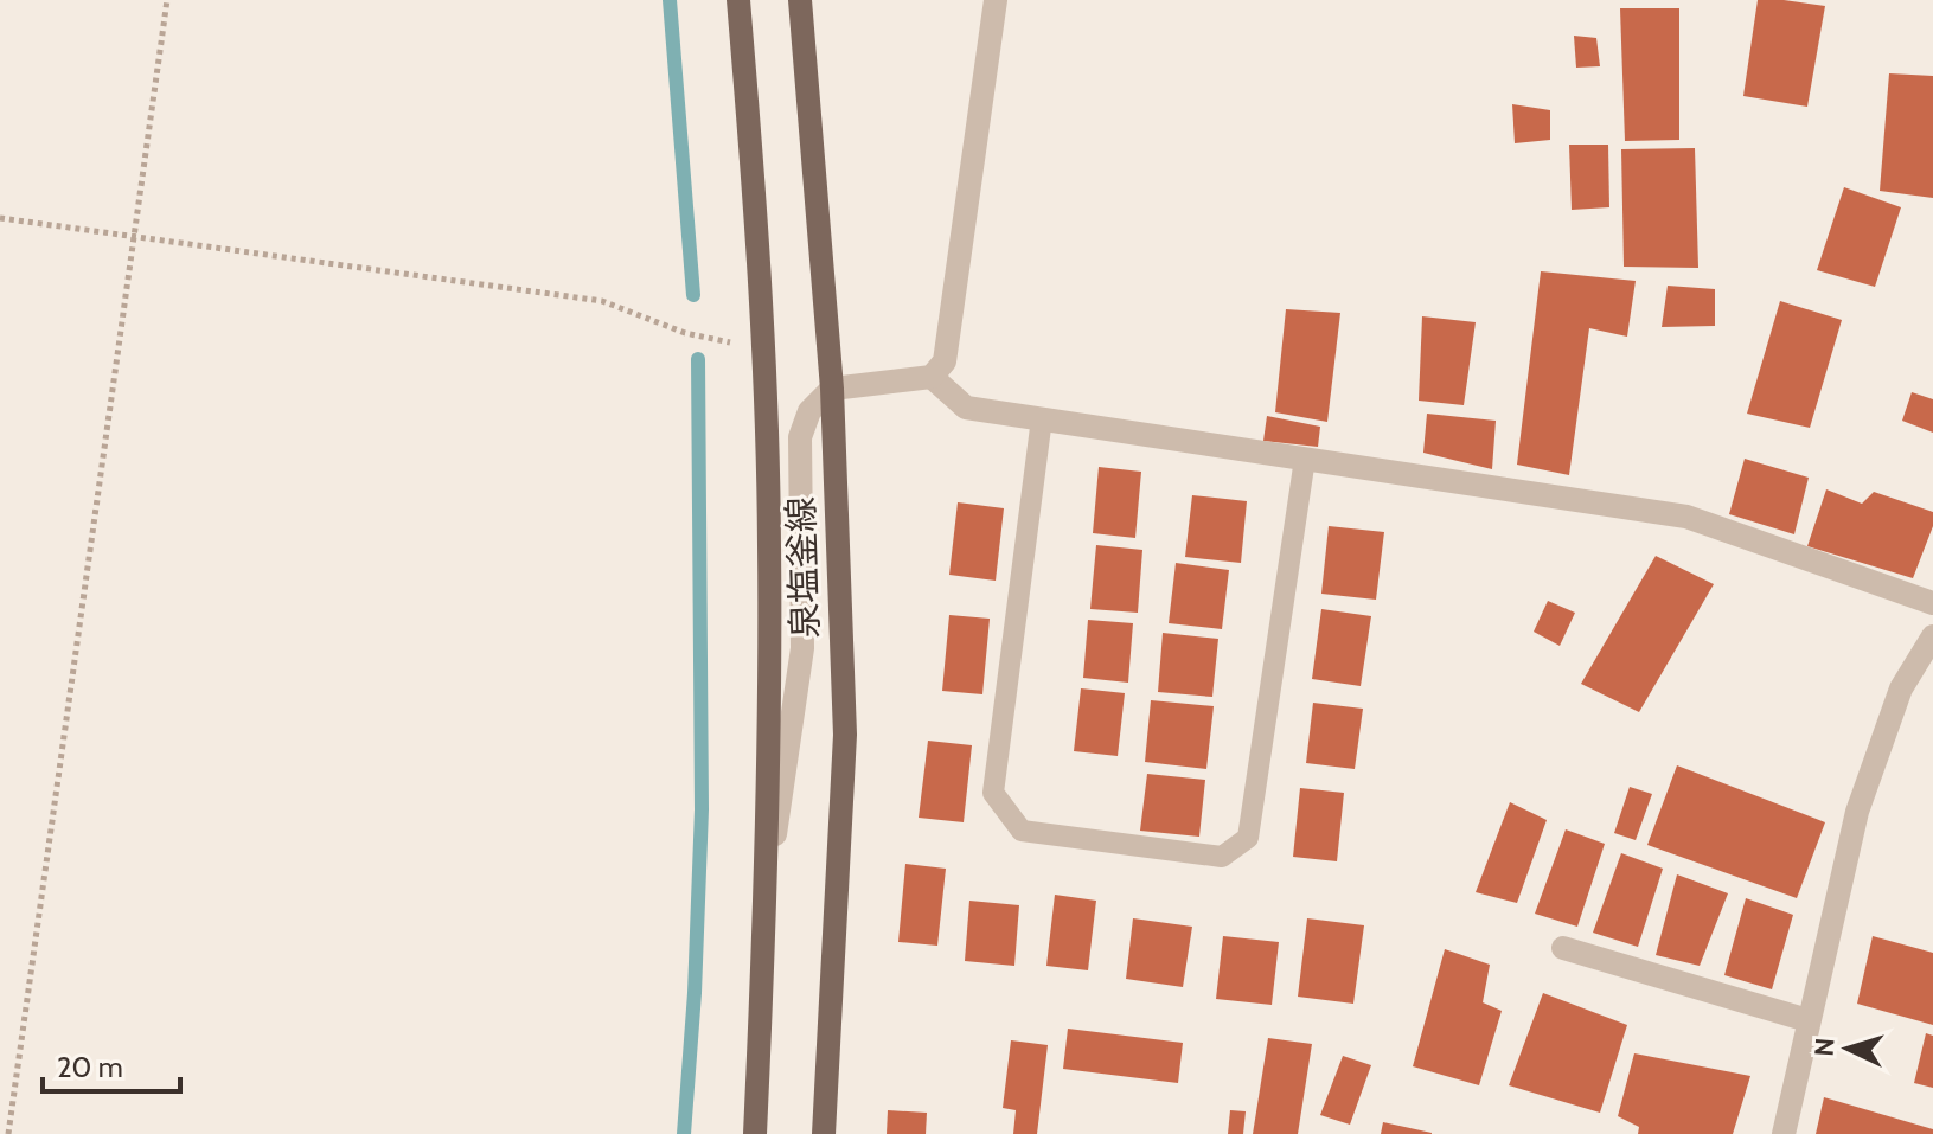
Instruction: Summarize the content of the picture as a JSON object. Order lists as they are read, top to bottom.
{
  "streets": {
    "main road": ["泉塩釜線"]
  },
  "scale_bar": "20 m",
  "north": "left"
}
